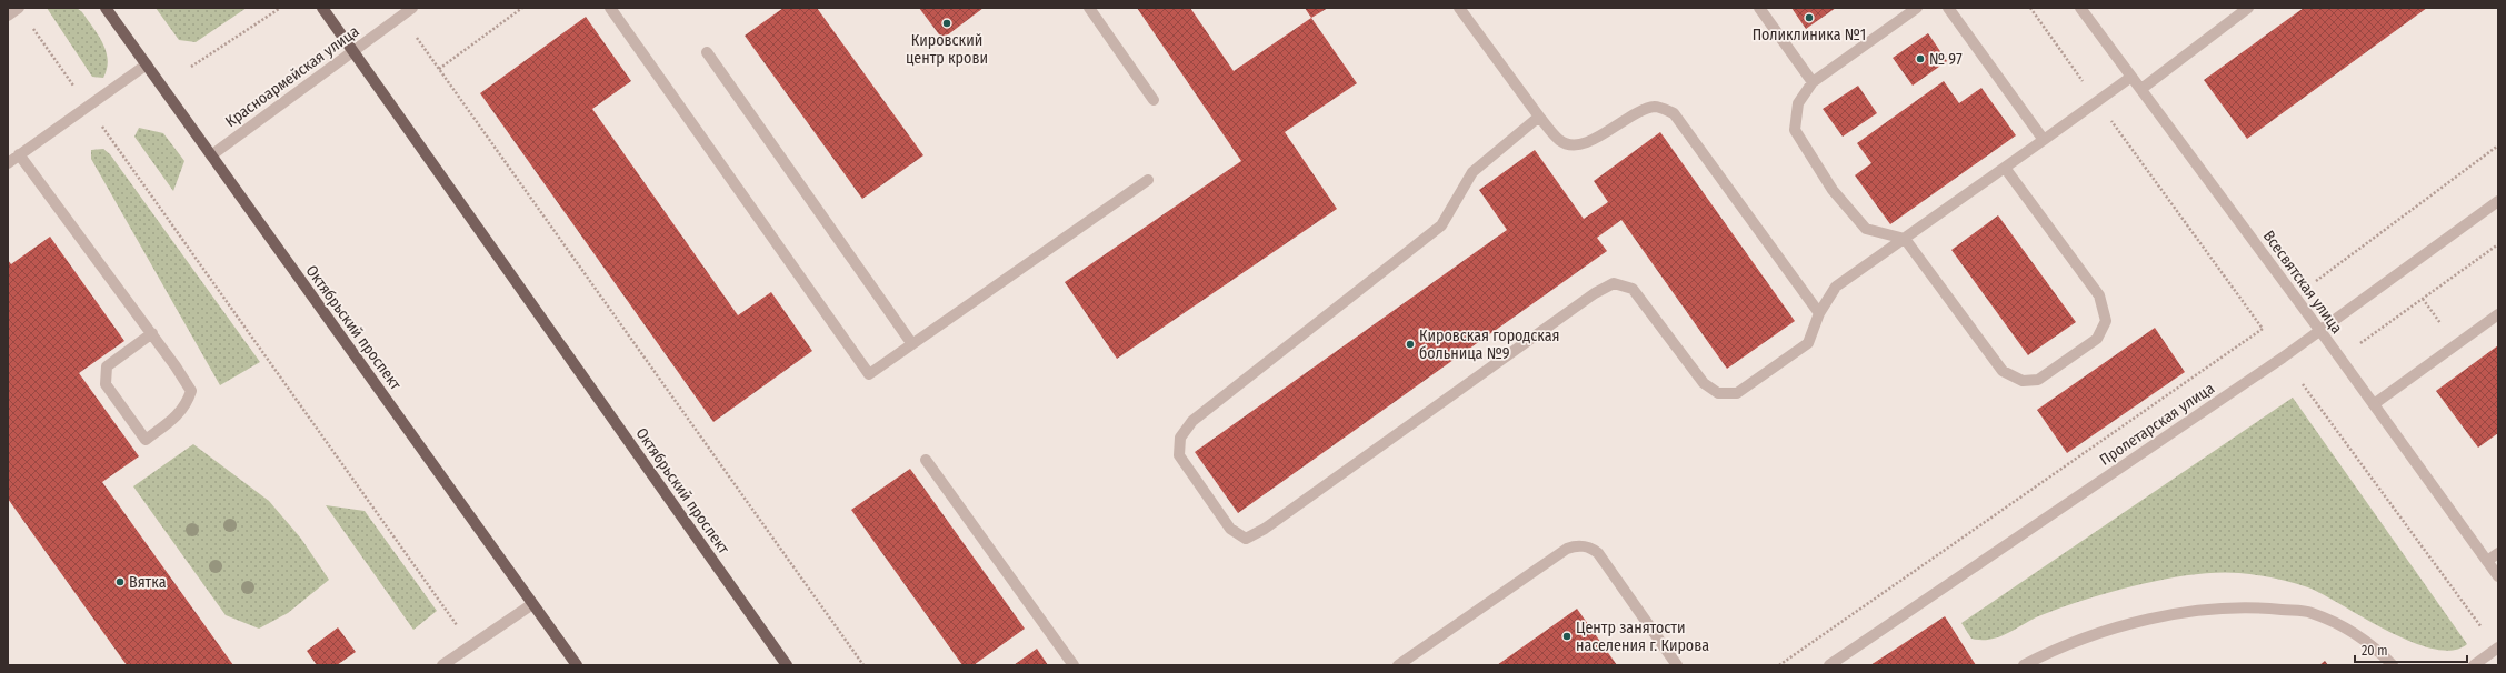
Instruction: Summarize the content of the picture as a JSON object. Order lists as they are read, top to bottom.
{
  "streets": {
    "main road": ["Октябрьский проспект"],
    "street": ["Красноармейская улица", "Всесвятская улица", "Пролетарская улица"]
  },
  "crossings": [
    ["Красноармейская улица", "Октябрьский проспект"],
    ["Всесвятская улица", "Пролетарская улица"]
  ],
  "places": [
    "Поликлиника №1",
    "Кировский центр крови",
    "№ 97",
    "Кировская городская больница №9",
    "Вятка",
    "Центр занятости населения г. Кирова"
  ],
  "scale_bar": "20 m"
}
